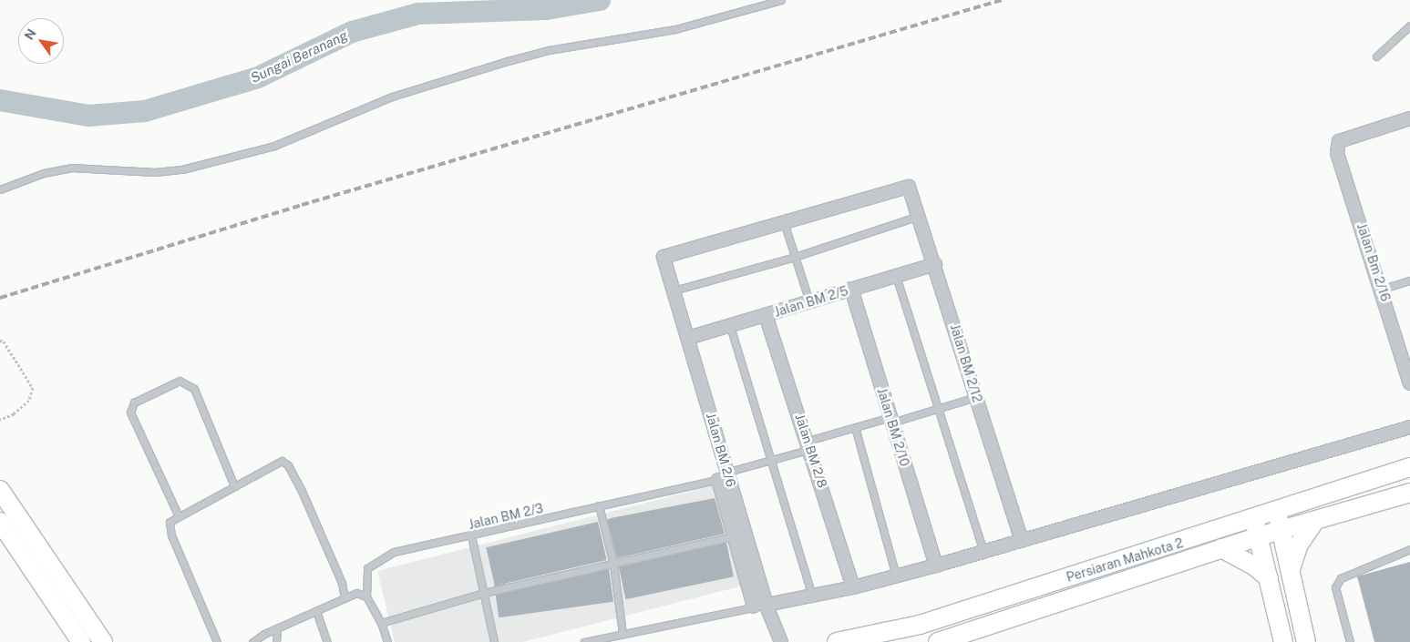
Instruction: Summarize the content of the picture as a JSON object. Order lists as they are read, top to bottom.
{
  "streets": {
    "main road": ["Persiaran Mahkota 2"],
    "street": [
      "Jalan Bm 2/16",
      "Jalan BM 2/5",
      "Jalan BM 2/12",
      "Jalan BM 2/10",
      "Jalan BM 2/6",
      "Jalan BM 2/8"
    ],
    "lane": ["Jalan BM 2/3"]
  },
  "crossings": [
    ["Jalan BM 2/5", "Jalan BM 2/12"],
    ["Jalan BM 2/5", "Jalan BM 2/10"],
    ["Jalan BM 2/5", "Jalan BM 2/6"],
    ["Jalan BM 2/5", "Jalan BM 2/8"],
    ["Jalan BM 2/12", "Jalan BM 2/6"],
    ["Jalan BM 2/12", "Jalan BM 2/3"],
    ["Jalan BM 2/10", "Jalan BM 2/3"],
    ["Jalan BM 2/6", "Jalan BM 2/3"],
    ["Jalan BM 2/8", "Jalan BM 2/3"]
  ],
  "water": ["Sungai Beranang"],
  "north": "top left"
}
